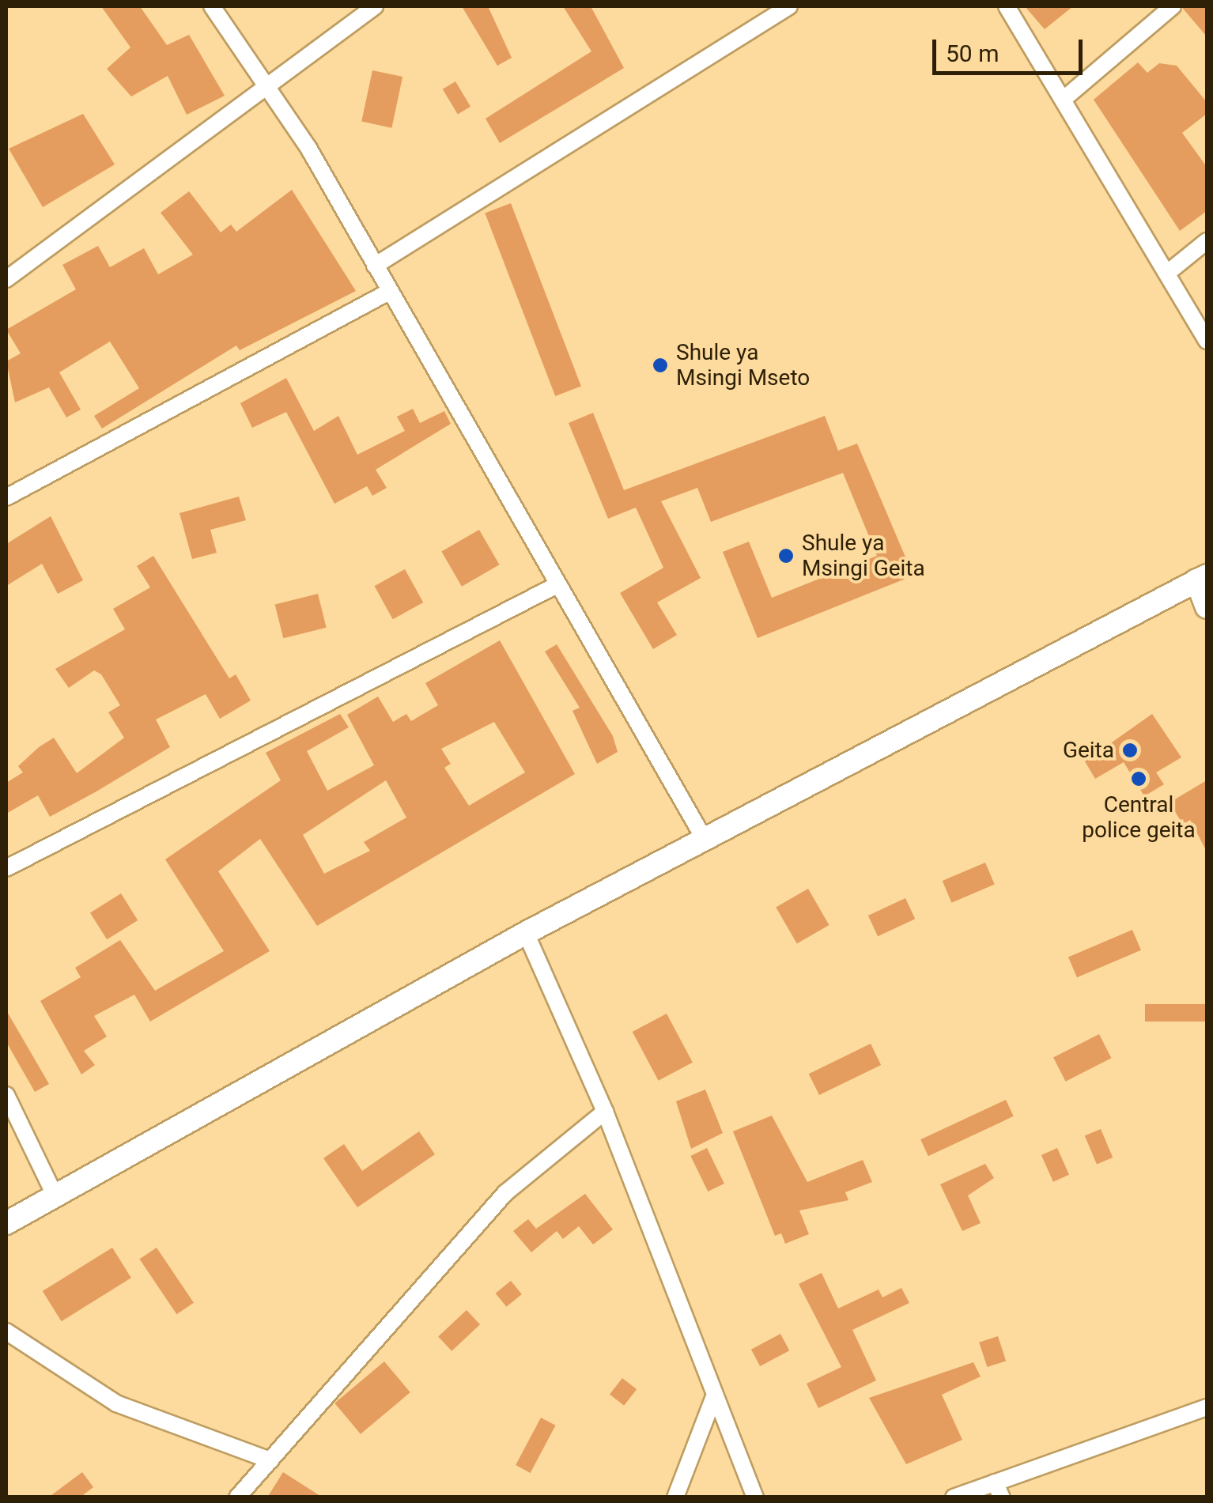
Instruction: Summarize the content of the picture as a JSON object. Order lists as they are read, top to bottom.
{
  "places": [
    "Shule ya Msingi Mseto",
    "Shule ya Msingi Geita",
    "Geita",
    "Central police geita"
  ],
  "scale_bar": "50 m"
}
